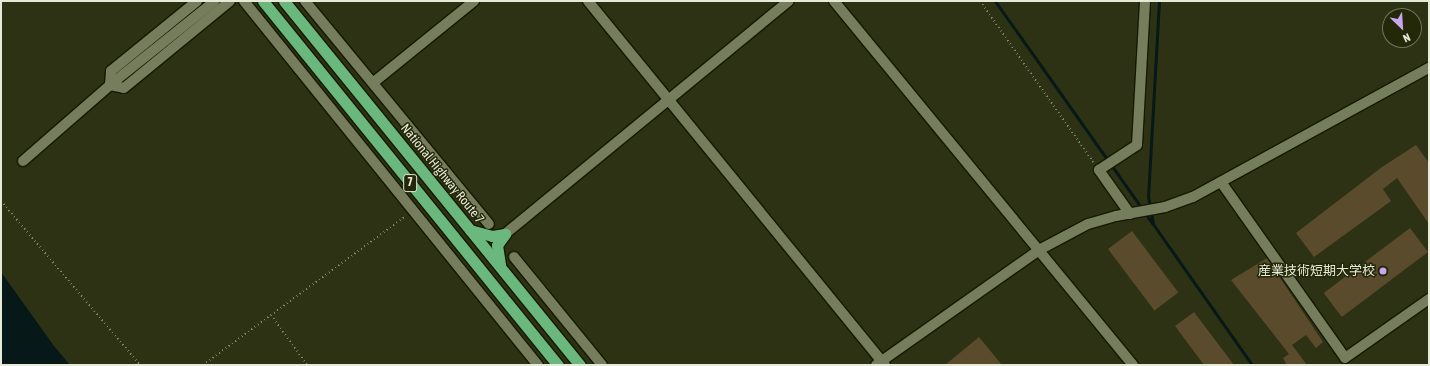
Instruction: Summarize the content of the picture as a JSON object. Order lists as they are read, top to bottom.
{
  "streets": {
    "highway": ["National Highway Route 7", "7"]
  },
  "places": ["産業技術短期大学校"],
  "north": "bottom right"
}
